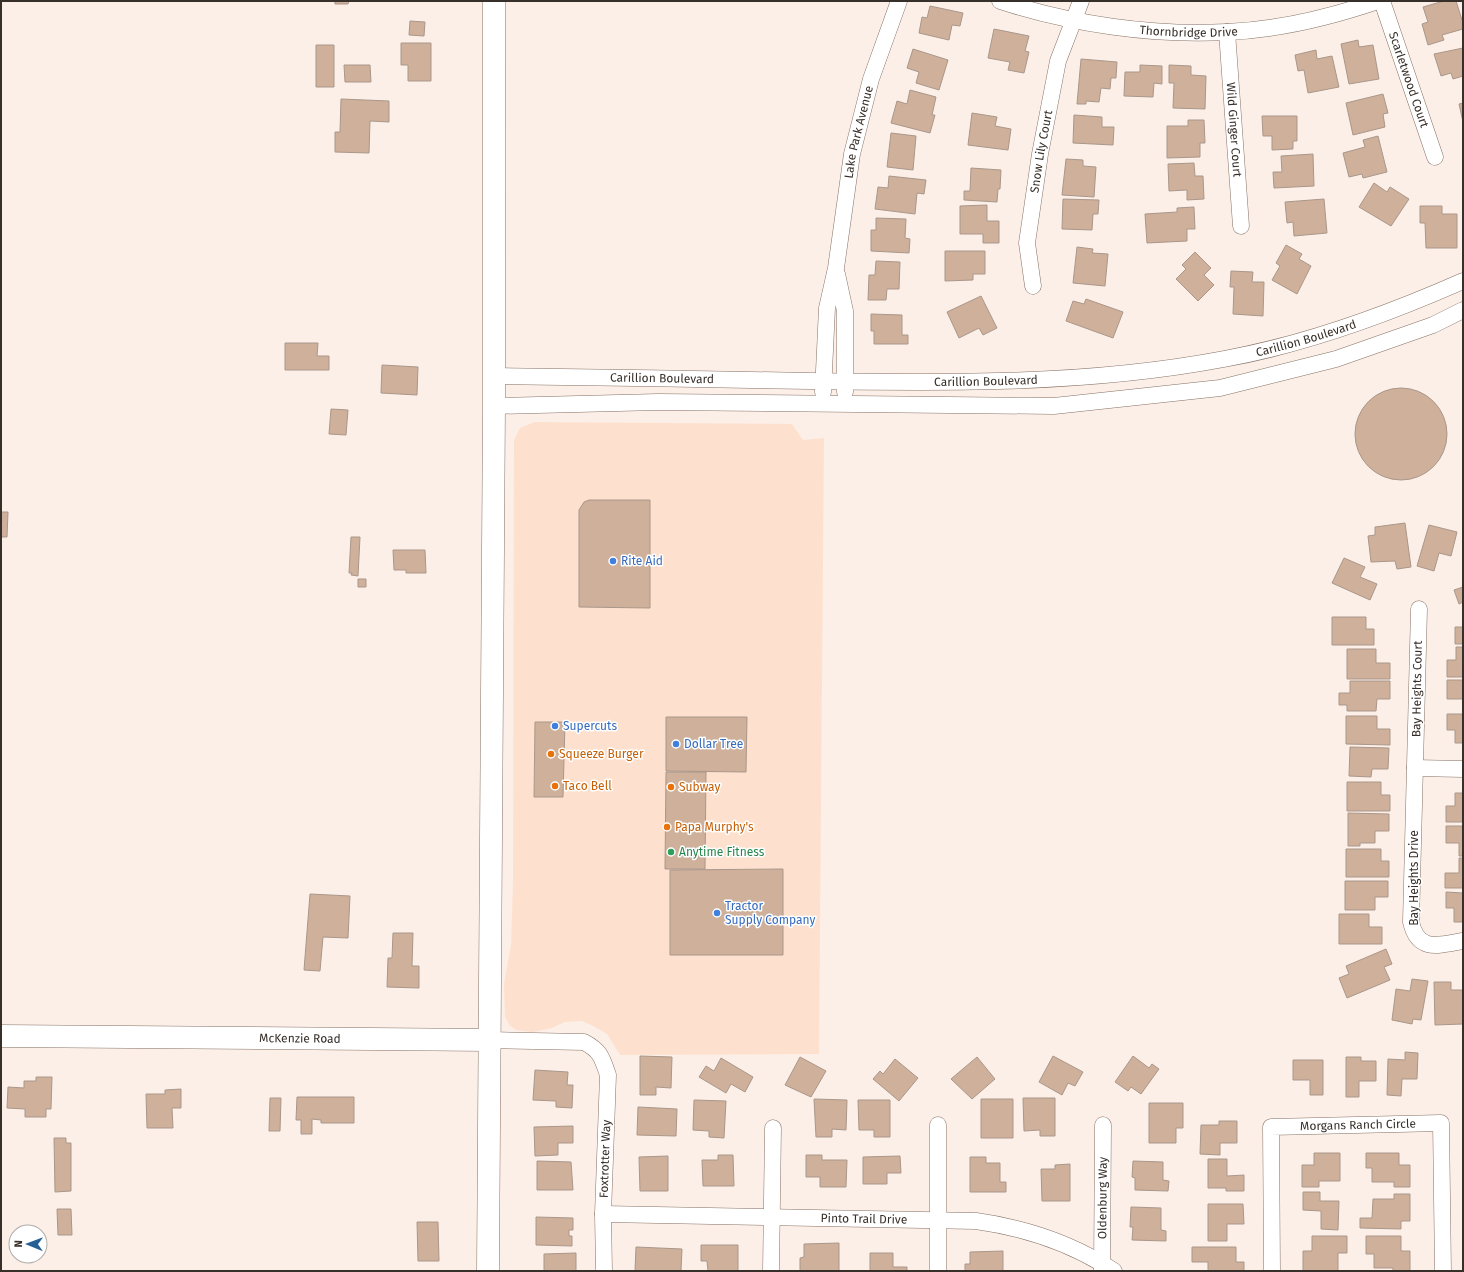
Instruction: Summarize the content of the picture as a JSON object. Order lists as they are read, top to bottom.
{
  "streets": {
    "main road": ["McKenzie Road"],
    "street": [
      "Thornbridge Drive",
      "Scarletwood Court",
      "Wild Ginger Court",
      "Lake Park Avenue",
      "Snow Lily Court",
      "Carillion Boulevard",
      "Bay Heights Court",
      "Bay Heights Drive",
      "Morgans Ranch Circle",
      "Foxtrotter Way",
      "Oldenburg Way",
      "Pinto Trail Drive"
    ]
  },
  "crossings": [
    ["Thornbridge Drive", "Wild Ginger Court"],
    ["Thornbridge Drive", "Snow Lily Court"],
    ["Lake Park Avenue", "Carillion Boulevard"],
    ["Bay Heights Court", "Bay Heights Drive"],
    ["McKenzie Road", "Foxtrotter Way"],
    ["Foxtrotter Way", "Pinto Trail Drive"],
    ["Oldenburg Way", "Pinto Trail Drive"]
  ],
  "places": [
    "Rite Aid",
    "Supercuts",
    "Dollar Tree",
    "Squeeze Burger",
    "Taco Bell",
    "Subway",
    "Papa Murphy's",
    "Anytime Fitness",
    "Tractor Supply Company"
  ],
  "north": "left"
}
